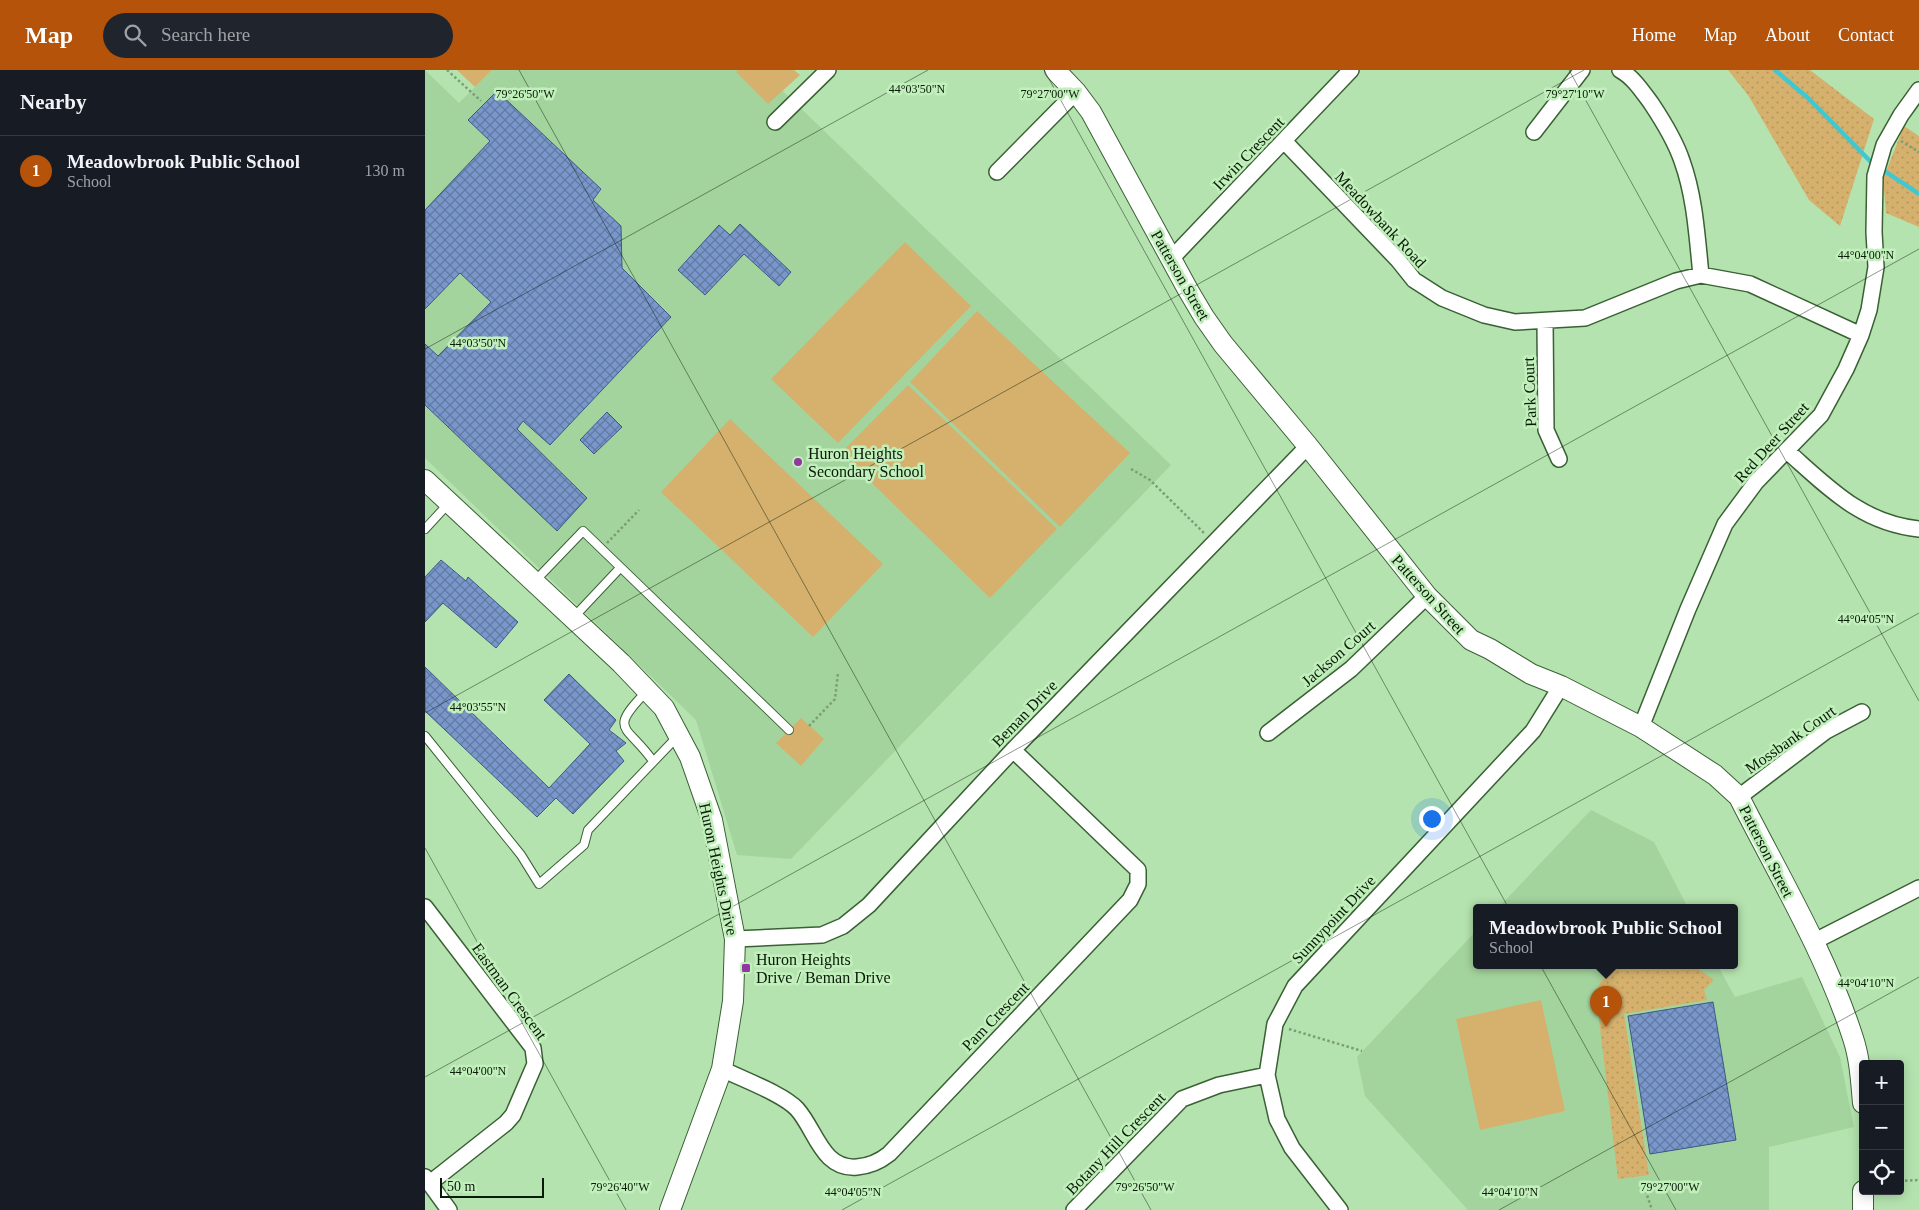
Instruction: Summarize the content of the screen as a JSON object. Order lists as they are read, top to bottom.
{
  "streets": {
    "street": [
      "Irwin Crescent",
      "Meadowbank Road",
      "Patterson Street",
      "Park Court",
      "Red Deer Street",
      "Jackson Court",
      "Beman Drive",
      "Mossbank Court",
      "Huron Heights Drive",
      "Sunnypoint Drive",
      "Eastman Crescent",
      "Pam Crescent",
      "Botany Hill Crescent"
    ]
  },
  "crossings": [
    ["Irwin Crescent", "Meadowbank Road"],
    ["Irwin Crescent", "Patterson Street"],
    ["Meadowbank Road", "Park Court"],
    ["Meadowbank Road", "Red Deer Street"],
    ["Patterson Street", "Red Deer Street"],
    ["Patterson Street", "Jackson Court"],
    ["Patterson Street", "Beman Drive"],
    ["Patterson Street", "Mossbank Court"],
    ["Patterson Street", "Sunnypoint Drive"],
    ["Beman Drive", "Huron Heights Drive"],
    ["Beman Drive", "Pam Crescent"],
    ["Huron Heights Drive", "Pam Crescent"],
    ["Sunnypoint Drive", "Botany Hill Crescent"]
  ],
  "places": {
    "other": ["Huron Heights Secondary School"],
    "transit": ["Huron Heights Drive / Beman Drive"]
  },
  "scale_bar": "50 m",
  "page": {
    "header": "Map",
    "search": "Search here",
    "nav": [
      "Home",
      "Map",
      "About",
      "Contact"
    ],
    "heading": "Nearby",
    "list": [
      {
        "mark": "1",
        "name": "Meadowbrook Public School",
        "note": "School",
        "value": "130 m"
      }
    ],
    "popup": ["Meadowbrook Public School", "School"],
    "pins": "1",
    "map_buttons": ["+", "−"],
    "scale": "50 m"
  },
  "coordinates": [
    "44°03'50\"N",
    "79°26'50\"W",
    "79°27'00\"W",
    "79°27'10\"W",
    "44°04'00\"N",
    "44°04'05\"N",
    "44°03'55\"N",
    "44°04'10\"N",
    "79°26'40\"W"
  ]
}
